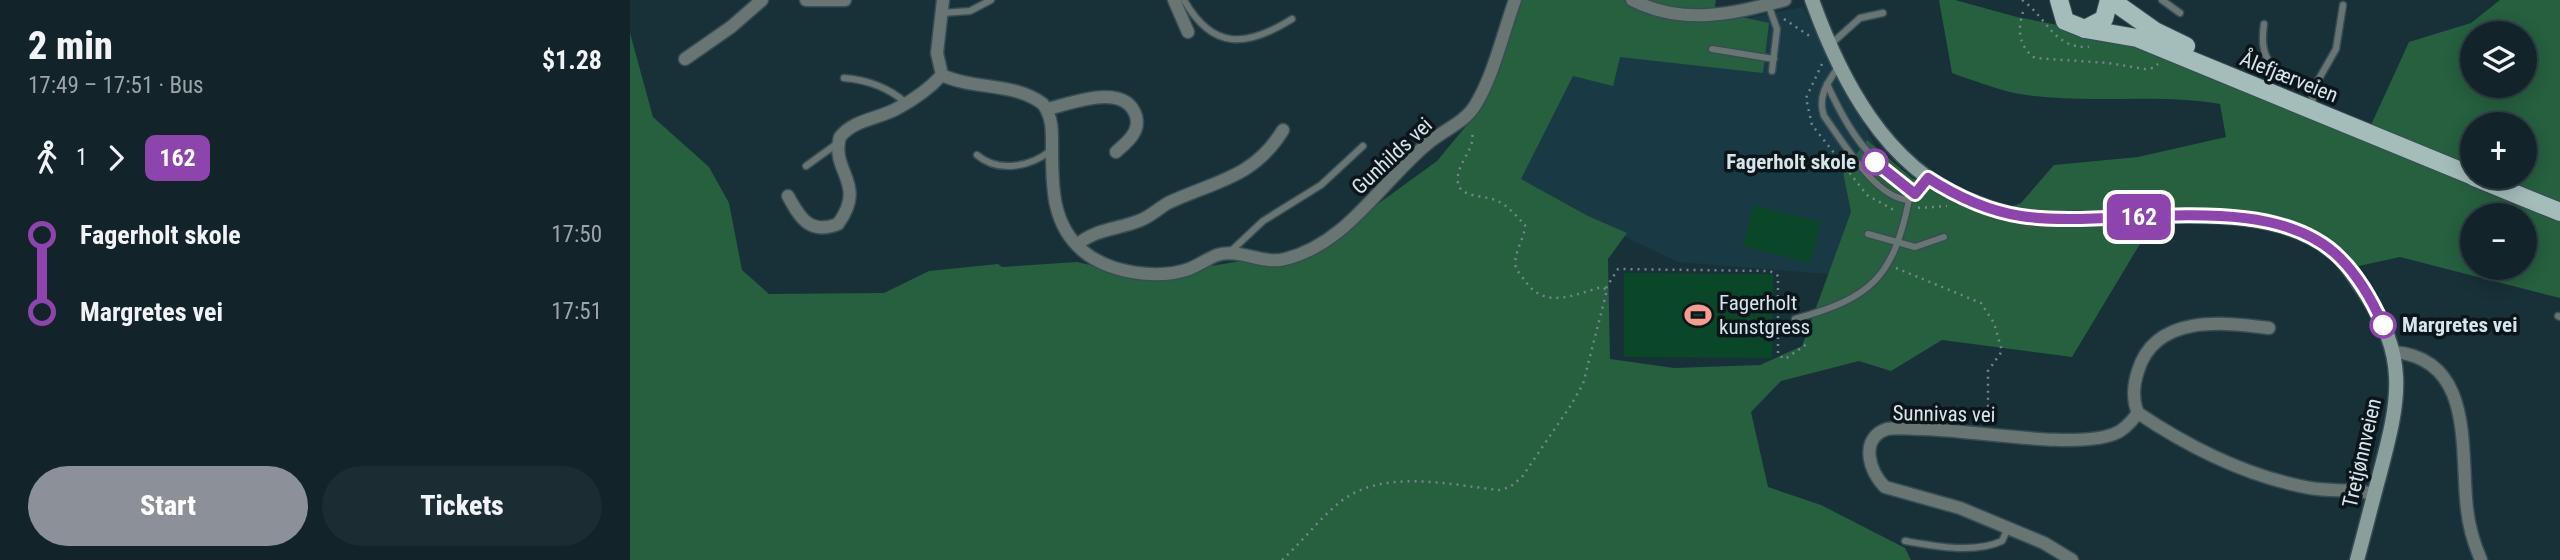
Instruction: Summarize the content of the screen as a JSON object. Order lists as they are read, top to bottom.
{
  "streets": {
    "main road": ["Ålefjærveien"],
    "street": ["Gunhilds vei", "Sunnivas vei", "Tretjønnveien"]
  },
  "places": {
    "other": ["Fagerholt skole", "Margretes vei"],
    "sports": ["Fagerholt kunstgress"]
  },
  "lines": ["bus line 162"],
  "page": {
    "heading": ["2 min", "17:49 – 17:51 · Bus", "$1.28"],
    "on_map": "162",
    "map_buttons": ["+", "−"],
    "legs": ["1", "162"],
    "list": [
      {
        "name": "Fagerholt skole",
        "value": "17:50"
      },
      {
        "name": "Margretes vei",
        "value": "17:51"
      }
    ],
    "buttons": ["Start", "Tickets"]
  }
}
